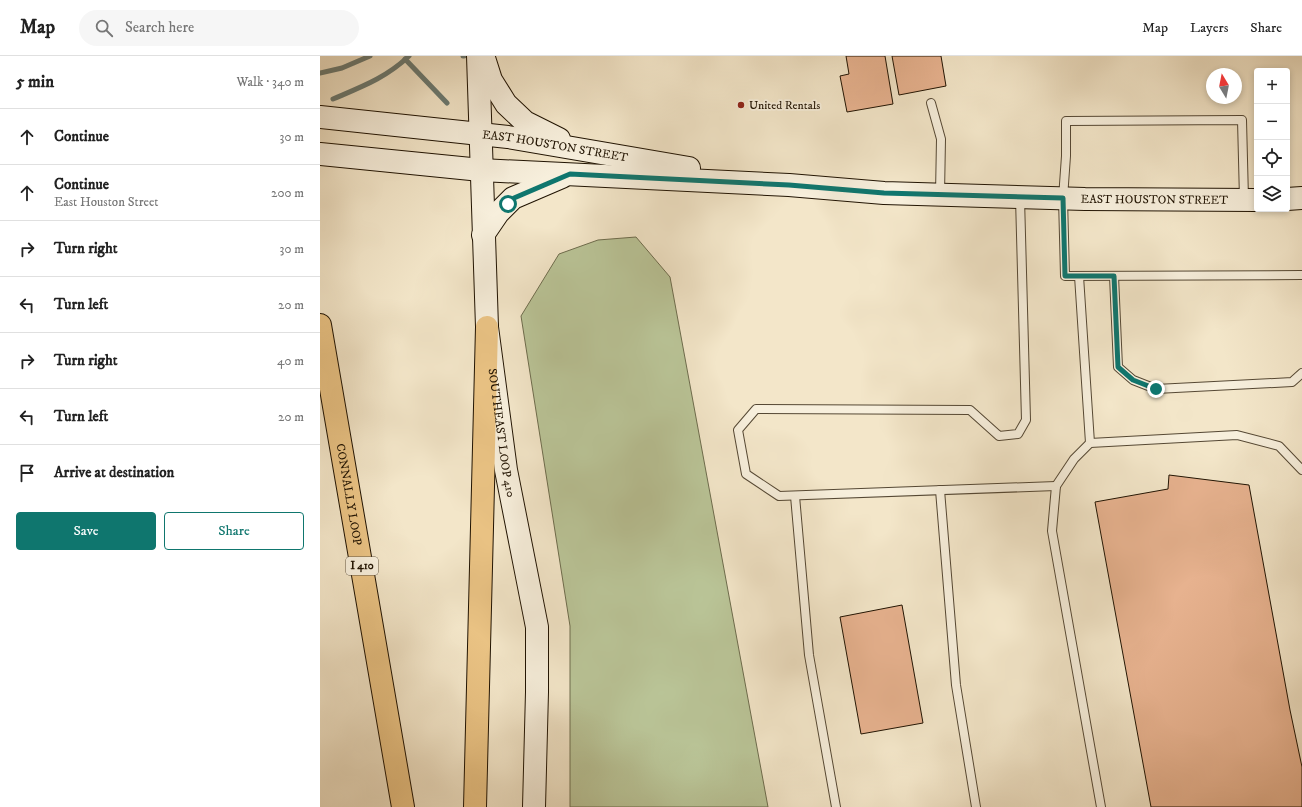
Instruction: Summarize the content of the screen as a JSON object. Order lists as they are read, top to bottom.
{
  "streets": {
    "highway": ["CONNALLY LOOP", "I 410"],
    "main road": ["EAST HOUSTON STREET", "SOUTHEAST LOOP 410"]
  },
  "crossings": [
    ["EAST HOUSTON STREET", "SOUTHEAST LOOP 410"]
  ],
  "places": ["United Rentals"],
  "north": "top",
  "page": {
    "header": "Map",
    "search": "Search here",
    "nav": ["Map", "Layers", "Share"],
    "heading": ["5 min", "Walk · 340 m"],
    "map_buttons": ["+", "−"],
    "list": [
      ["Continue", "30 m"],
      ["Continue", "East Houston Street", "200 m"],
      ["Turn right", "30 m"],
      ["Turn left", "20 m"],
      ["Turn right", "40 m"],
      ["Turn left", "20 m"],
      "Arrive at destination"
    ],
    "buttons": ["Save", "Share"]
  }
}
